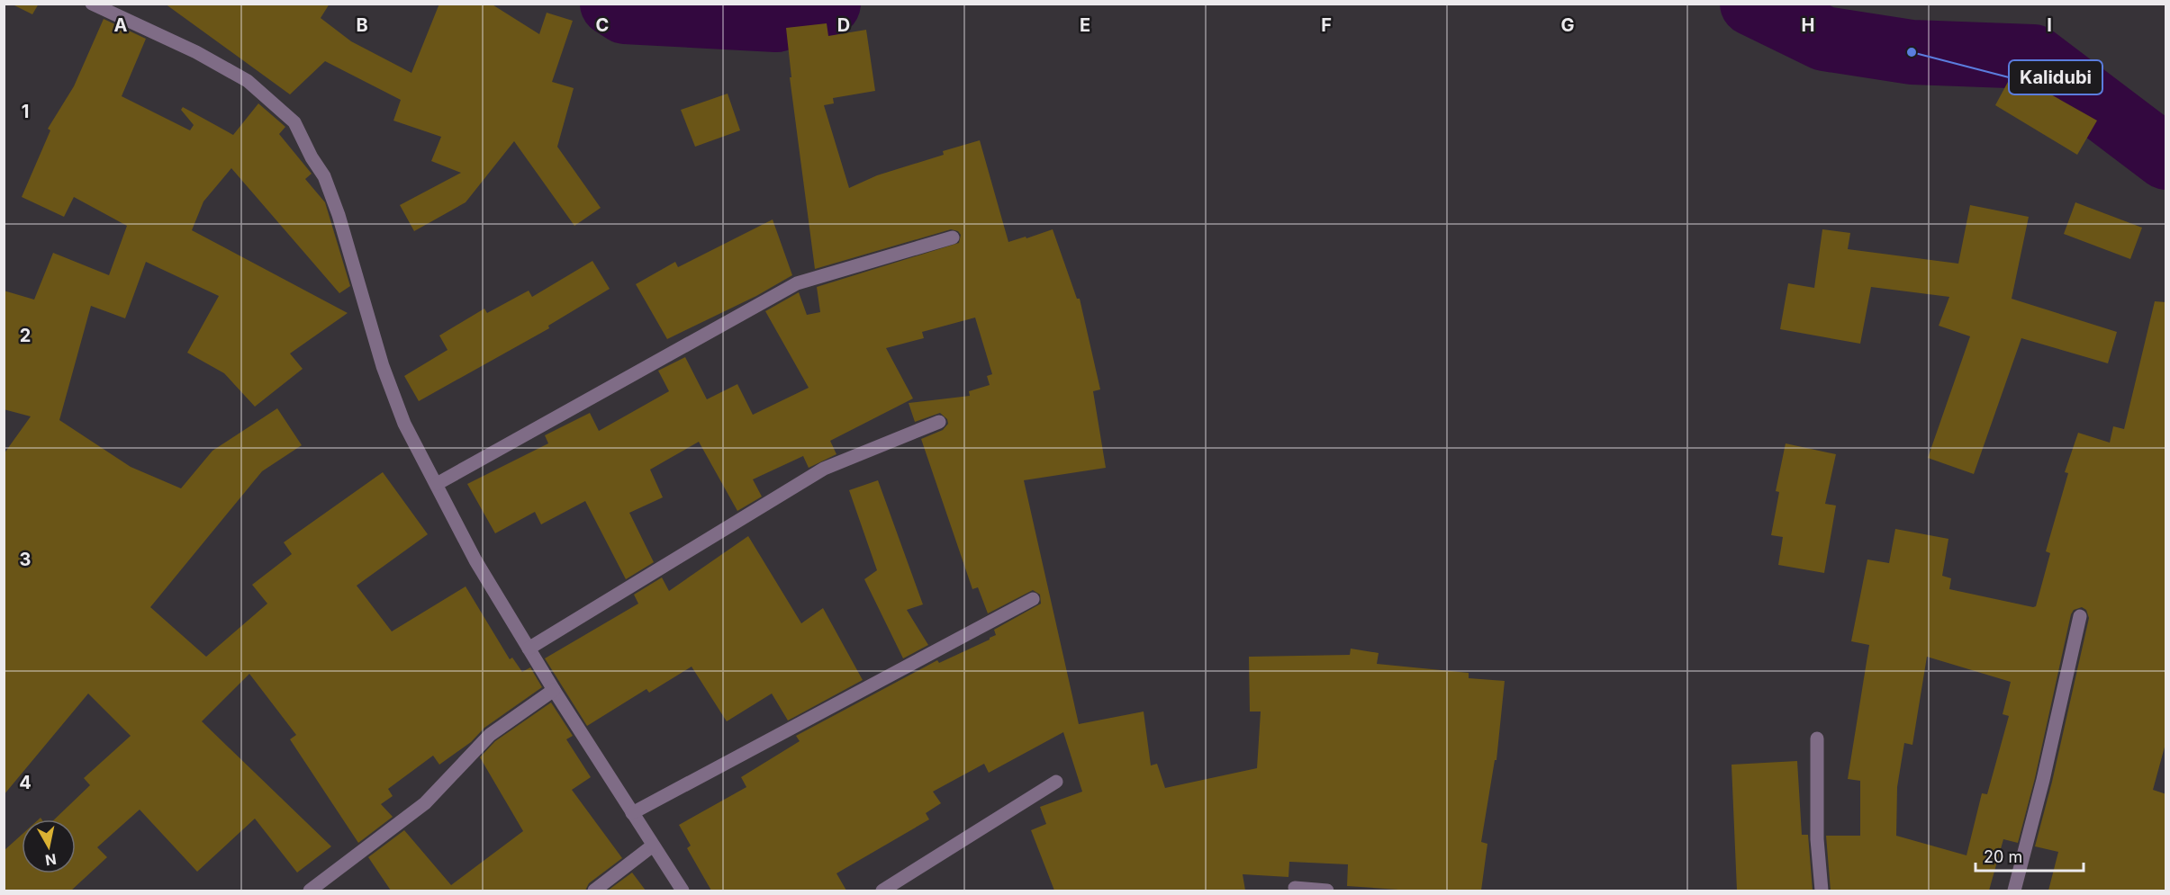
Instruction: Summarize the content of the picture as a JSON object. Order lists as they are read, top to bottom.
{
  "places": ["Kalidubi"],
  "scale_bar": "20 m",
  "north": "bottom",
  "grid": {
    "columns": [
      "A",
      "B",
      "C",
      "D",
      "E",
      "F",
      "G",
      "H",
      "I"
    ],
    "rows": [
      "1",
      "2",
      "3",
      "4"
    ]
  }
}
